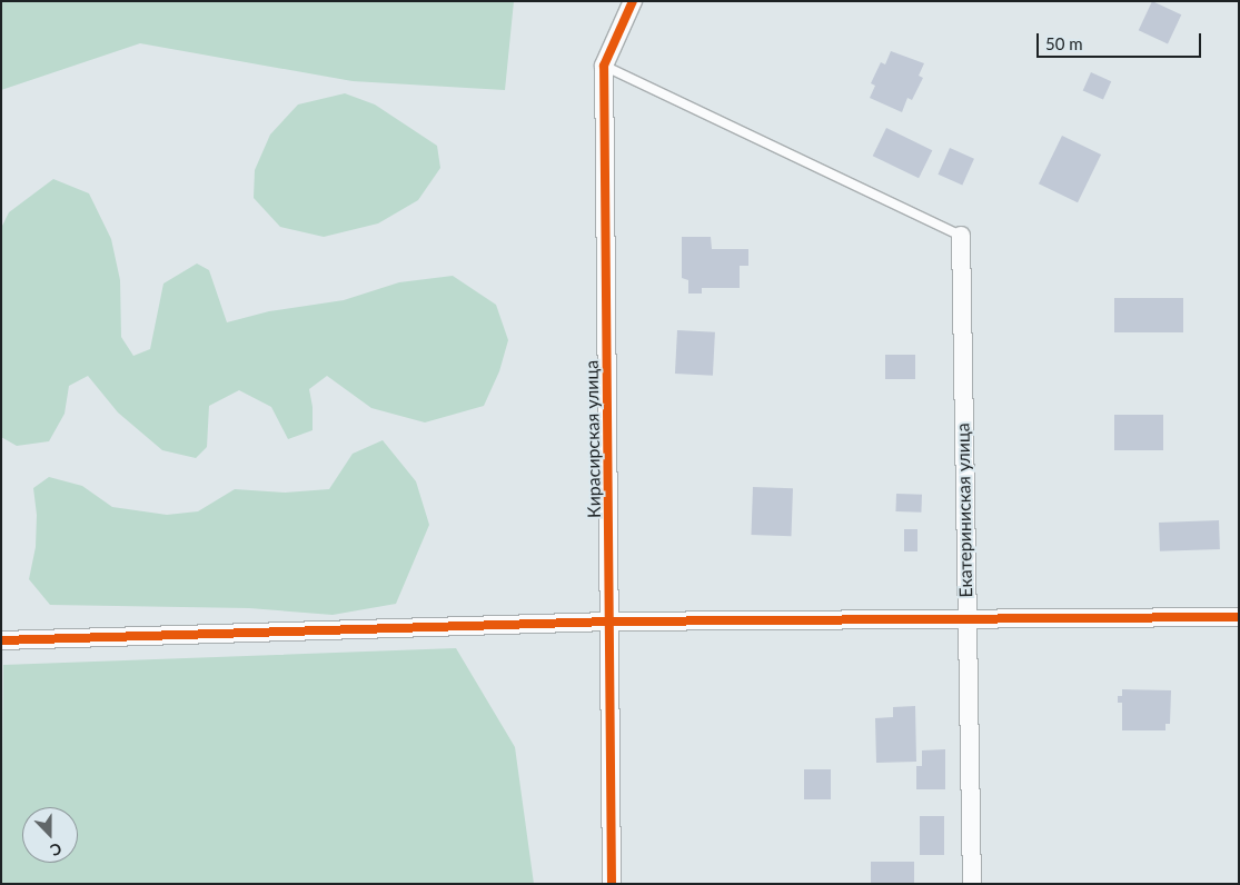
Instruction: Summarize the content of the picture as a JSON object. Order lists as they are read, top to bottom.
{
  "streets": {
    "street": ["Кирасирская улица", "Екатериниская улица"]
  },
  "scale_bar": "50 m",
  "north": "bottom"
}
